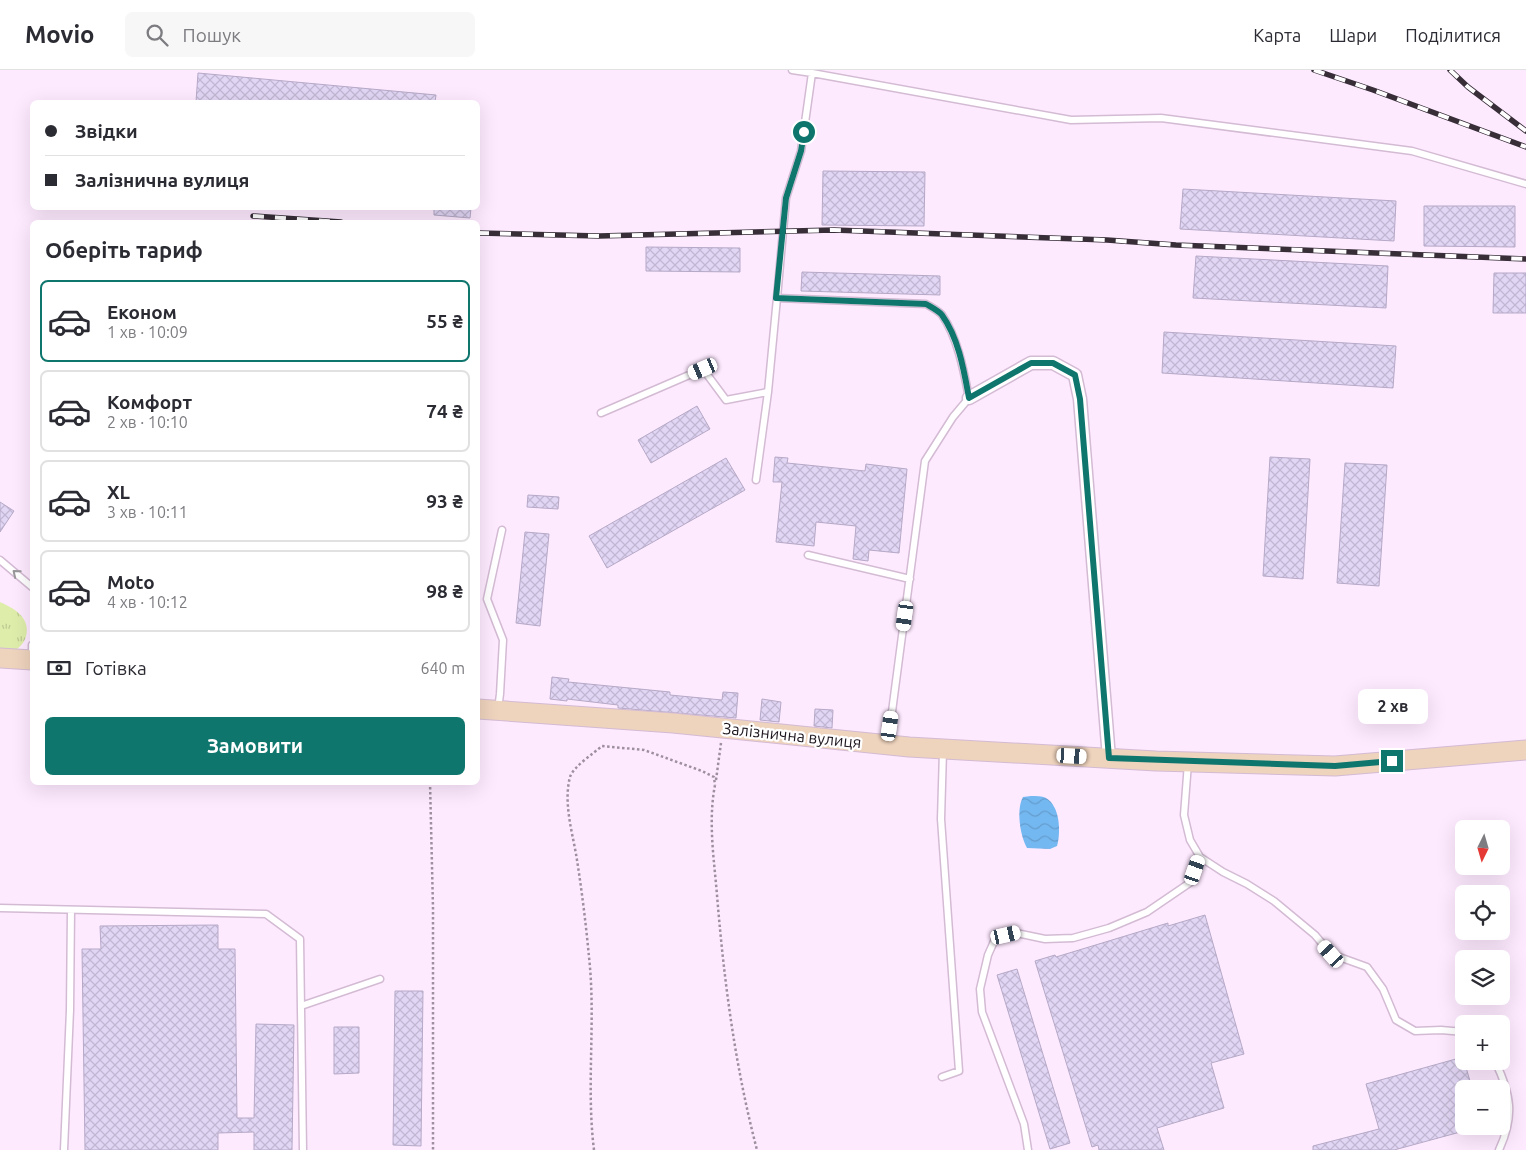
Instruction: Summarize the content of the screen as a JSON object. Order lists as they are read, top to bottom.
{
  "streets": {
    "street": ["Залізнична вулиця"]
  },
  "north": "bottom",
  "page": {
    "header": "Movio",
    "search": "Пошук",
    "nav": ["Карта", "Шари", "Поділитися"],
    "banner": ["Звідки", "Залізнична вулиця"],
    "heading": "Оберіть тариф",
    "list": [
      {
        "name": "Економ",
        "note": "1 хв · 10:09",
        "value": "55 ₴"
      },
      {
        "name": "Комфорт",
        "note": "2 хв · 10:10",
        "value": "74 ₴"
      },
      {
        "name": "XL",
        "note": "3 хв · 10:11",
        "value": "93 ₴"
      },
      {
        "name": "Moto",
        "note": "4 хв · 10:12",
        "value": "98 ₴"
      }
    ],
    "pay": ["Готівка", "640 m"],
    "bubble": "2 хв",
    "buttons": "Замовити",
    "map_buttons": ["+", "−"]
  }
}
